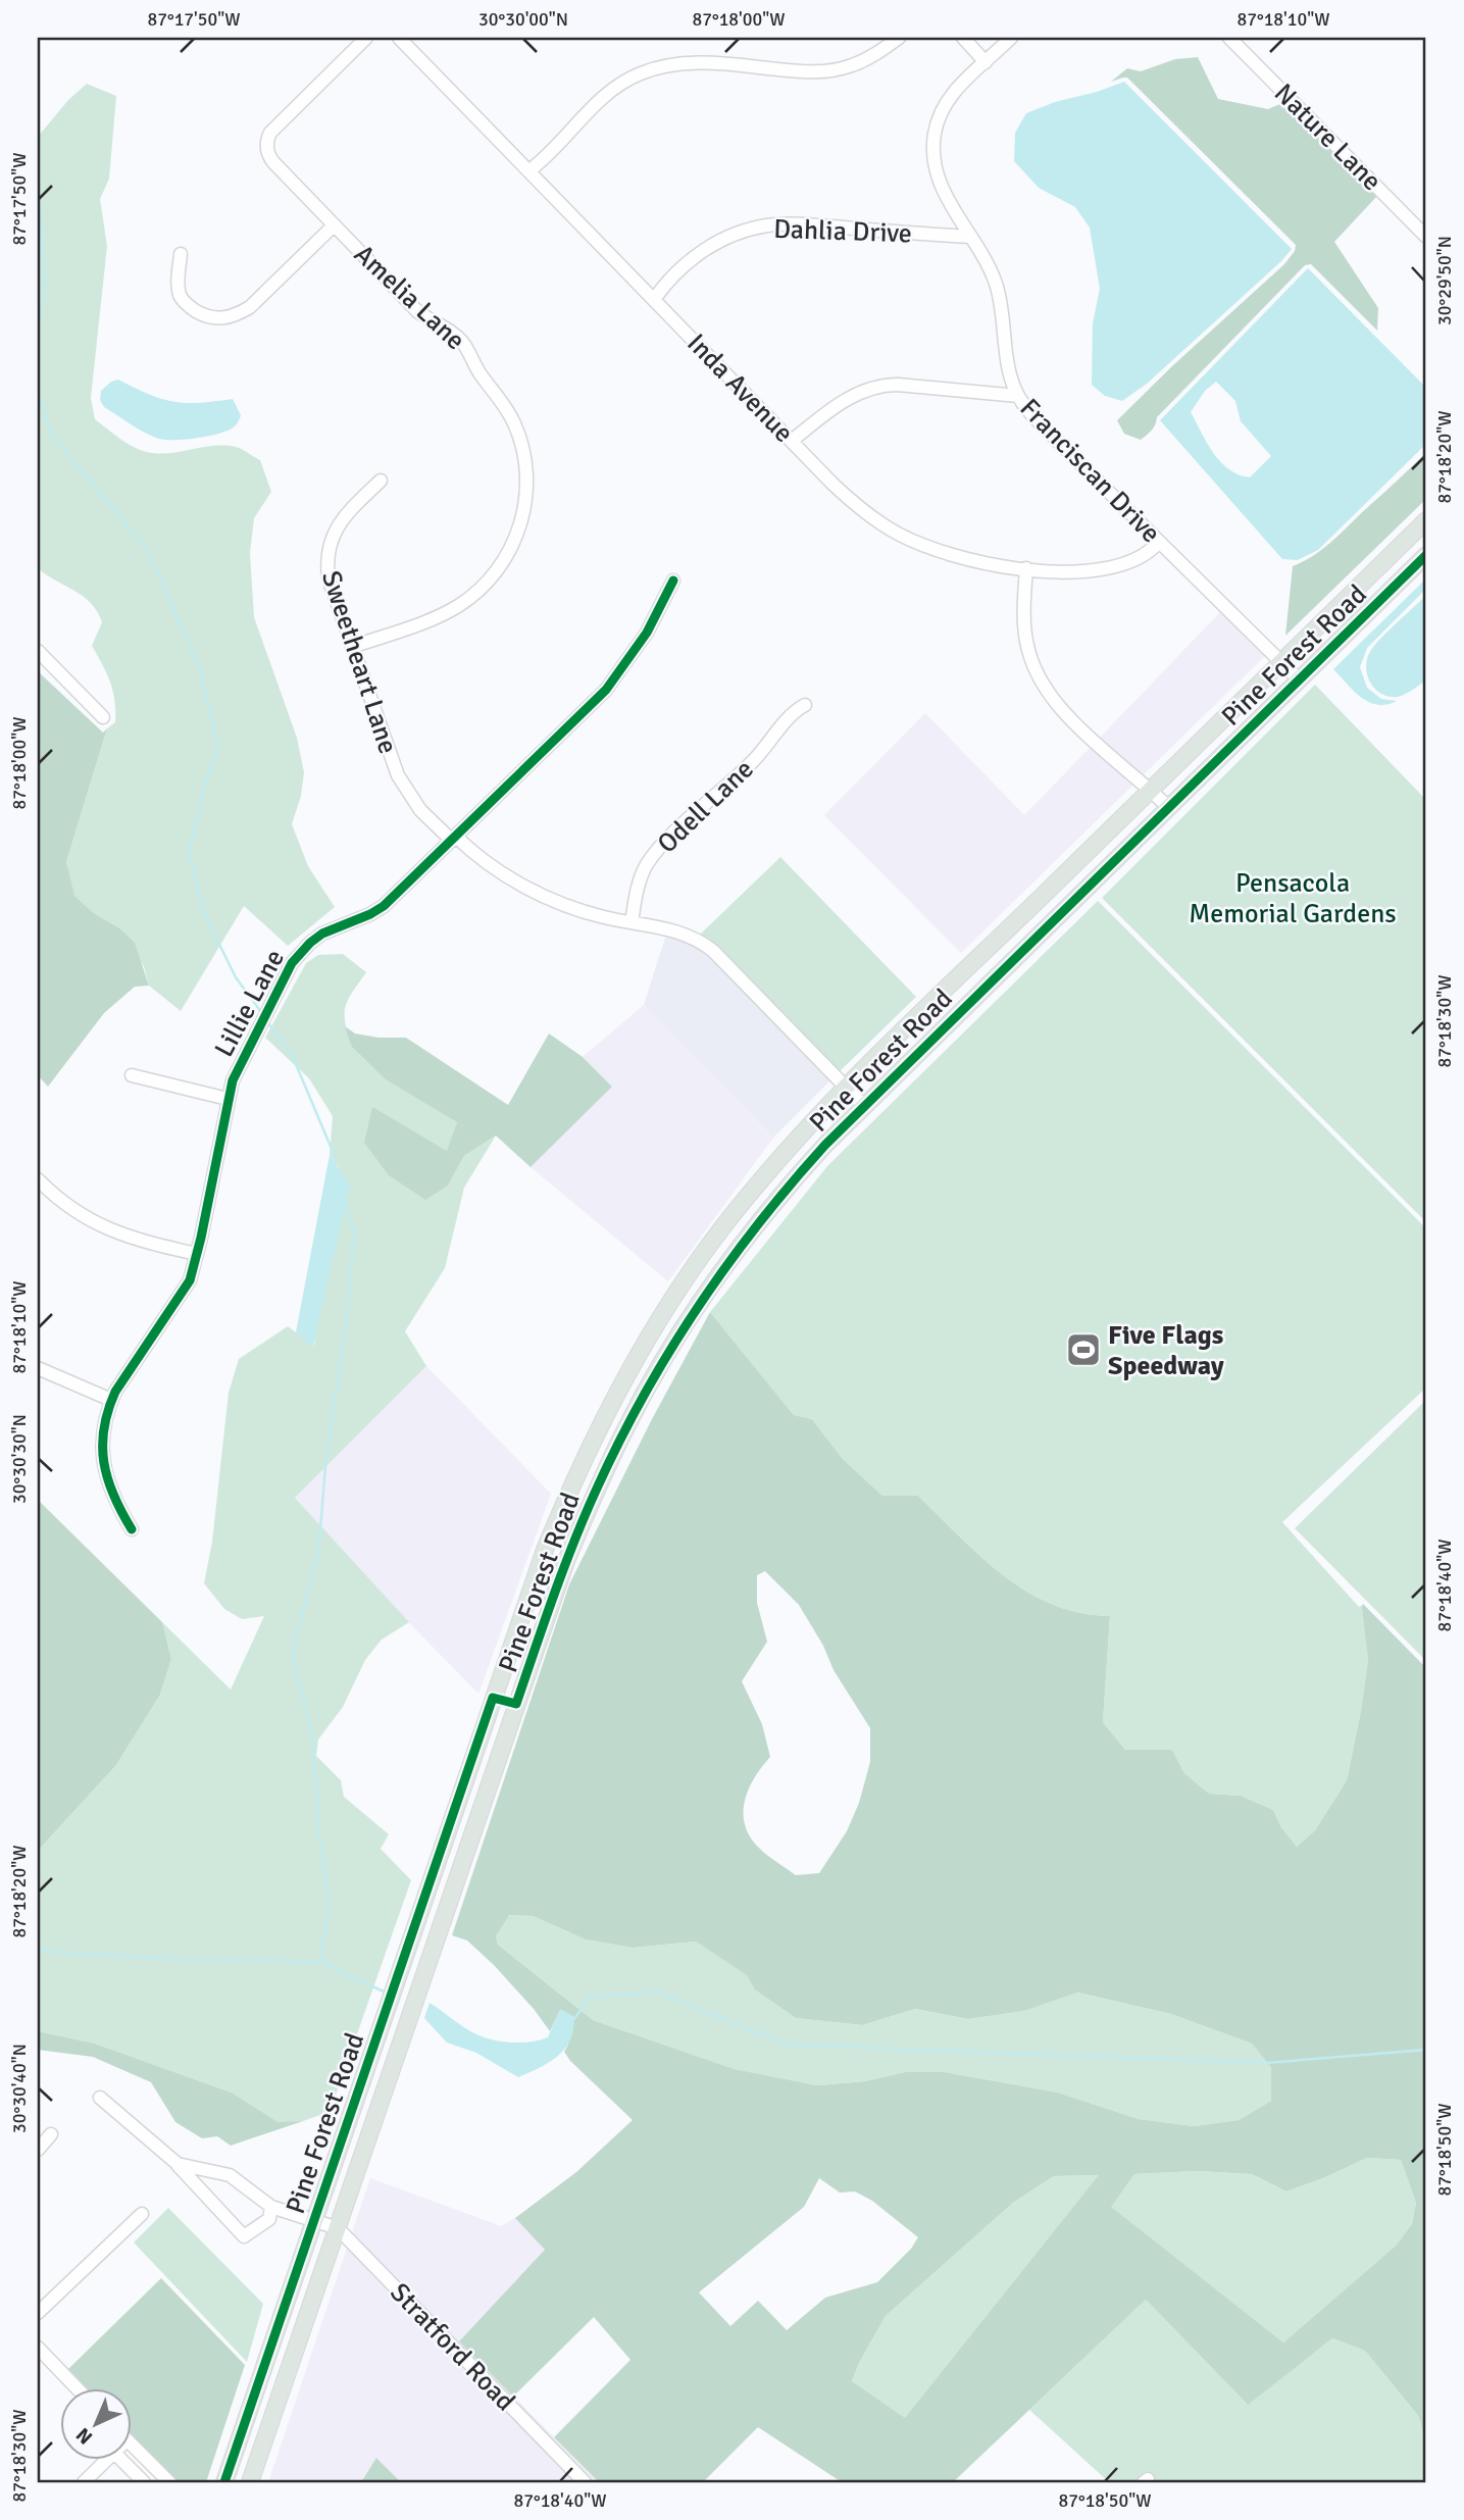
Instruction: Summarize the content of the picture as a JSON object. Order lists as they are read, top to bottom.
{
  "streets": {
    "main road": ["Pine Forest Road"],
    "street": [
      "Nature Lane",
      "Dahlia Drive",
      "Amelia Lane",
      "Inda Avenue",
      "Franciscan Drive",
      "Sweetheart Lane",
      "Odell Lane",
      "Lillie Lane",
      "Stratford Road"
    ]
  },
  "crossings": [
    ["Dahlia Drive", "Inda Avenue"],
    ["Dahlia Drive", "Franciscan Drive"],
    ["Amelia Lane", "Sweetheart Lane"],
    ["Inda Avenue", "Franciscan Drive"],
    ["Franciscan Drive", "Pine Forest Road"],
    ["Pine Forest Road", "Sweetheart Lane"],
    ["Pine Forest Road", "Stratford Road"],
    ["Sweetheart Lane", "Odell Lane"],
    ["Sweetheart Lane", "Lillie Lane"]
  ],
  "parks": ["Pensacola Memorial Gardens"],
  "places": {
    "sports": ["Five Flags Speedway"]
  },
  "north": "bottom left",
  "coordinates": [
    "87°17'50\"W",
    "30°30'00\"N",
    "87°18'00\"W",
    "87°18'10\"W",
    "30°29'50\"N",
    "87°18'20\"W",
    "87°18'30\"W",
    "30°30'30\"N",
    "87°18'40\"W",
    "30°30'40\"N",
    "87°18'50\"W"
  ]
}
